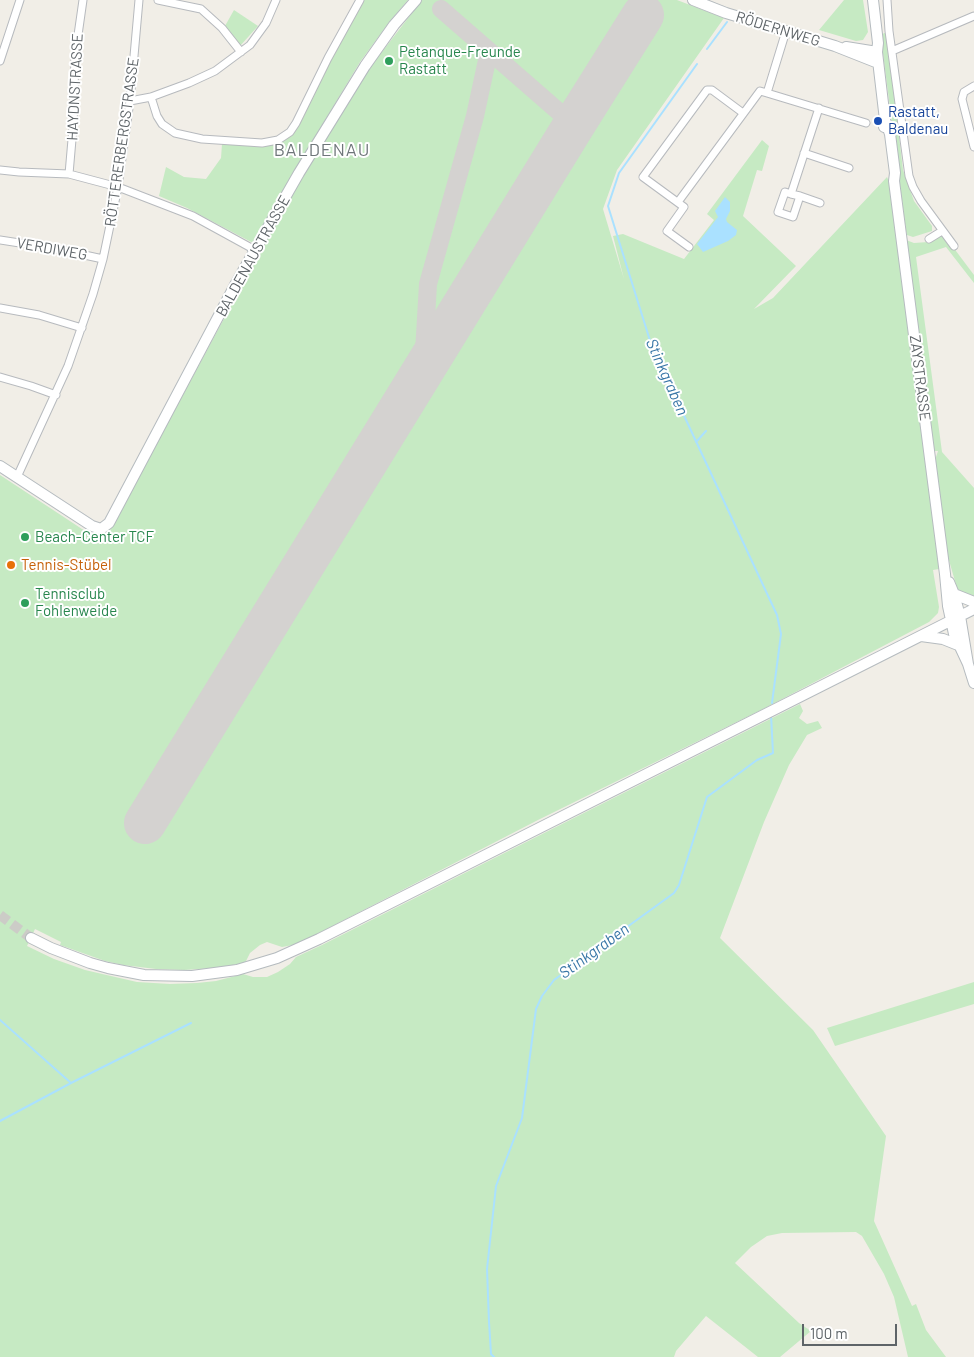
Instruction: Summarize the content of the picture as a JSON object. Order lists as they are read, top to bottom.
{
  "streets": {
    "street": [
      "RÖDERNWEG",
      "HAYDNSTRASSE",
      "RÖTTERERBERGSTRASSE",
      "VERDIWEG",
      "BALDENAUSTRASSE",
      "ZAYSTRASSE"
    ]
  },
  "crossings": [
    ["RÖDERNWEG", "ZAYSTRASSE"],
    ["RÖTTERERBERGSTRASSE", "VERDIWEG"],
    ["RÖTTERERBERGSTRASSE", "BALDENAUSTRASSE"]
  ],
  "districts": ["BALDENAU"],
  "water": ["Stinkgraben"],
  "places": [
    "Petanque-Freunde Rastatt",
    "Rastatt, Baldenau",
    "Beach-Center TCF",
    "Tennis-Stübel",
    "Tennisclub Fohlenweide"
  ],
  "scale_bar": "100 m"
}
